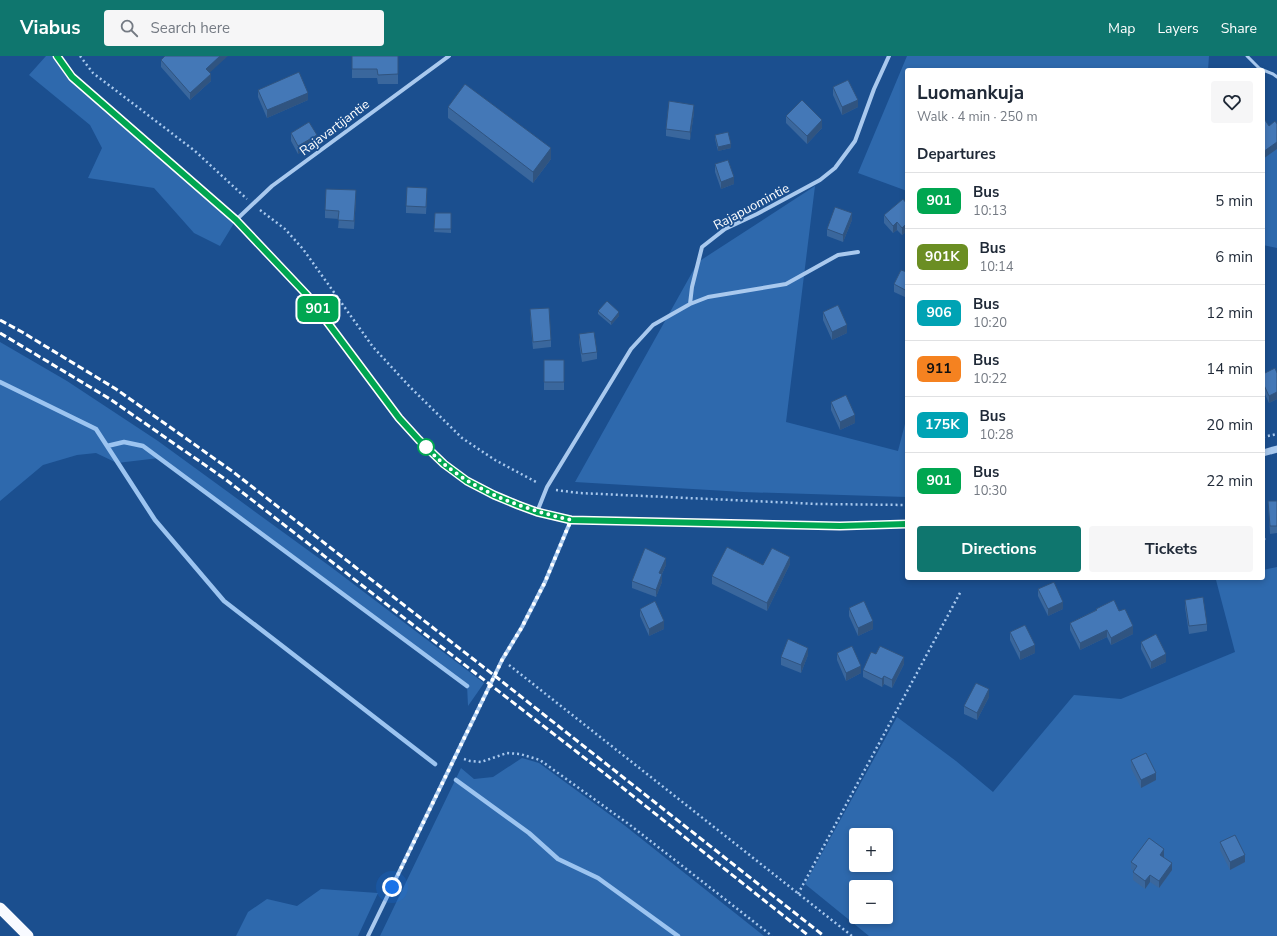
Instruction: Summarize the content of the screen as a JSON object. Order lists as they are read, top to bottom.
{
  "streets": {
    "street": ["Rajavartijantie", "Rajapuomintie"]
  },
  "lines": ["bus line 901"],
  "page": {
    "header": "Viabus",
    "search": "Search here",
    "nav": ["Map", "Layers", "Share"],
    "on_map": "901",
    "heading": [
      ["Luomankuja", "Walk · 4 min · 250 m"],
      "Departures"
    ],
    "list": [
      {
        "mark": "901",
        "name": "Bus",
        "note": "10:13",
        "value": "5 min"
      },
      {
        "mark": "901K",
        "name": "Bus",
        "note": "10:14",
        "value": "6 min"
      },
      {
        "mark": "906",
        "name": "Bus",
        "note": "10:20",
        "value": "12 min"
      },
      {
        "mark": "911",
        "name": "Bus",
        "note": "10:22",
        "value": "14 min"
      },
      {
        "mark": "175K",
        "name": "Bus",
        "note": "10:28",
        "value": "20 min"
      },
      {
        "mark": "901",
        "name": "Bus",
        "note": "10:30",
        "value": "22 min"
      }
    ],
    "buttons": ["Directions", "Tickets"],
    "map_buttons": ["+", "−"]
  }
}
